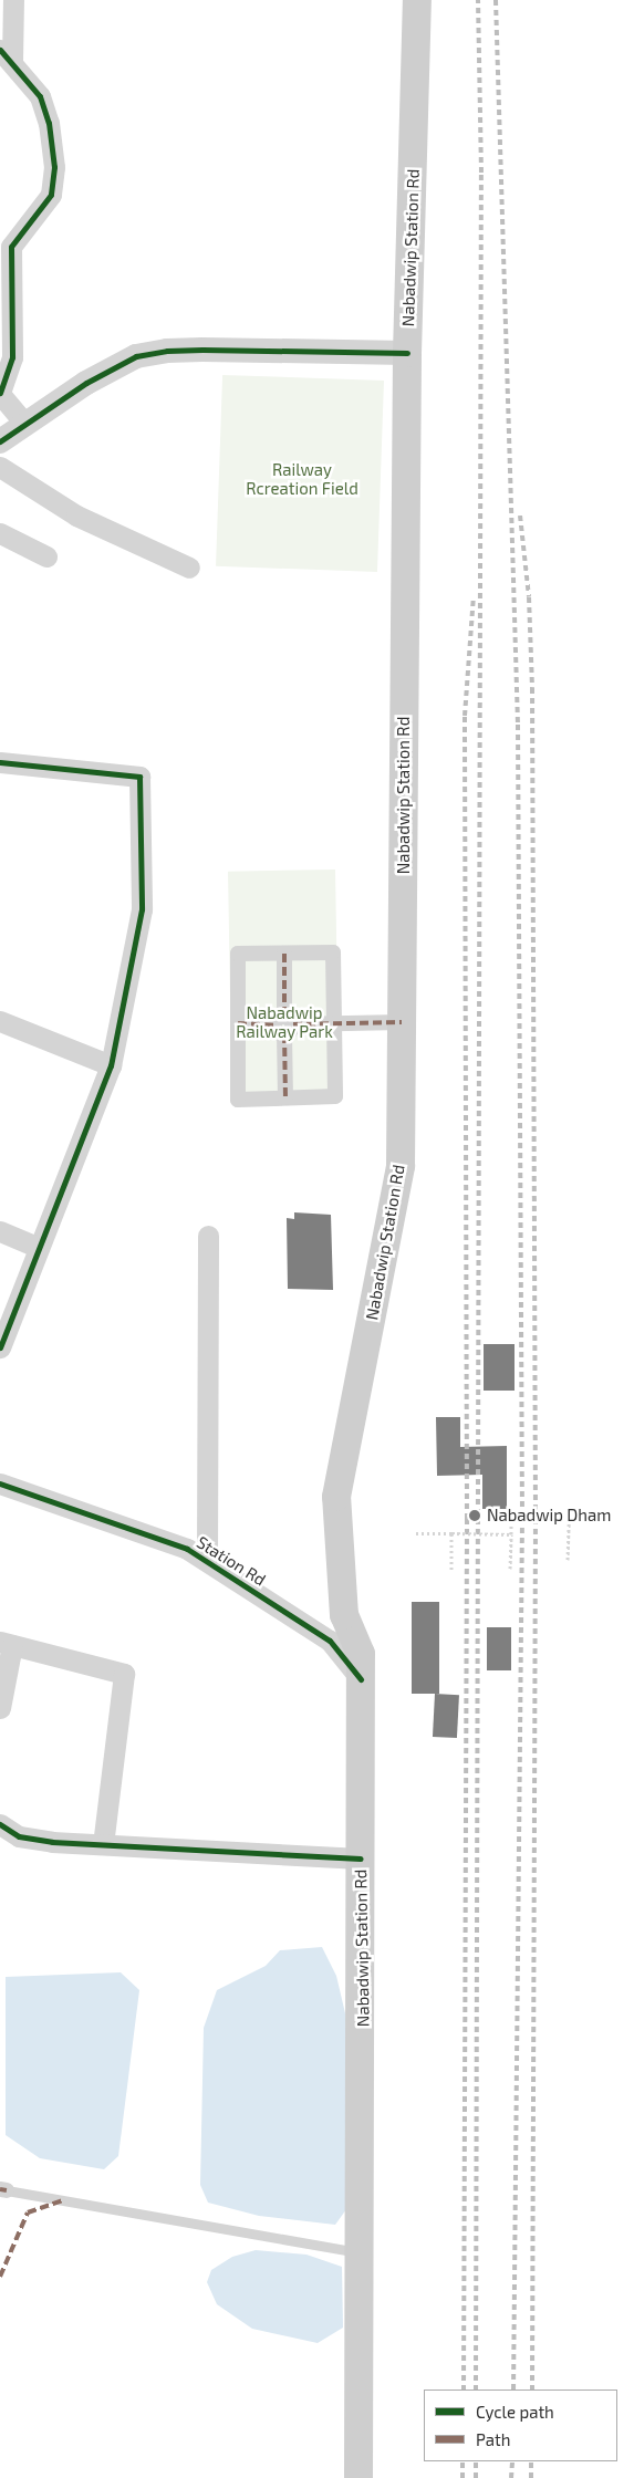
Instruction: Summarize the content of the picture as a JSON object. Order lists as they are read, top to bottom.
{
  "streets": {
    "main road": ["Nabadwip Station Rd"],
    "street": ["Station Rd"]
  },
  "crossings": [
    ["Nabadwip Station Rd", "Station Rd"]
  ],
  "parks": ["Railway Rcreation Field", "Nabadwip Railway Park"],
  "places": ["Nabadwip Dham"],
  "legend": ["Cycle path", "Path"]
}
